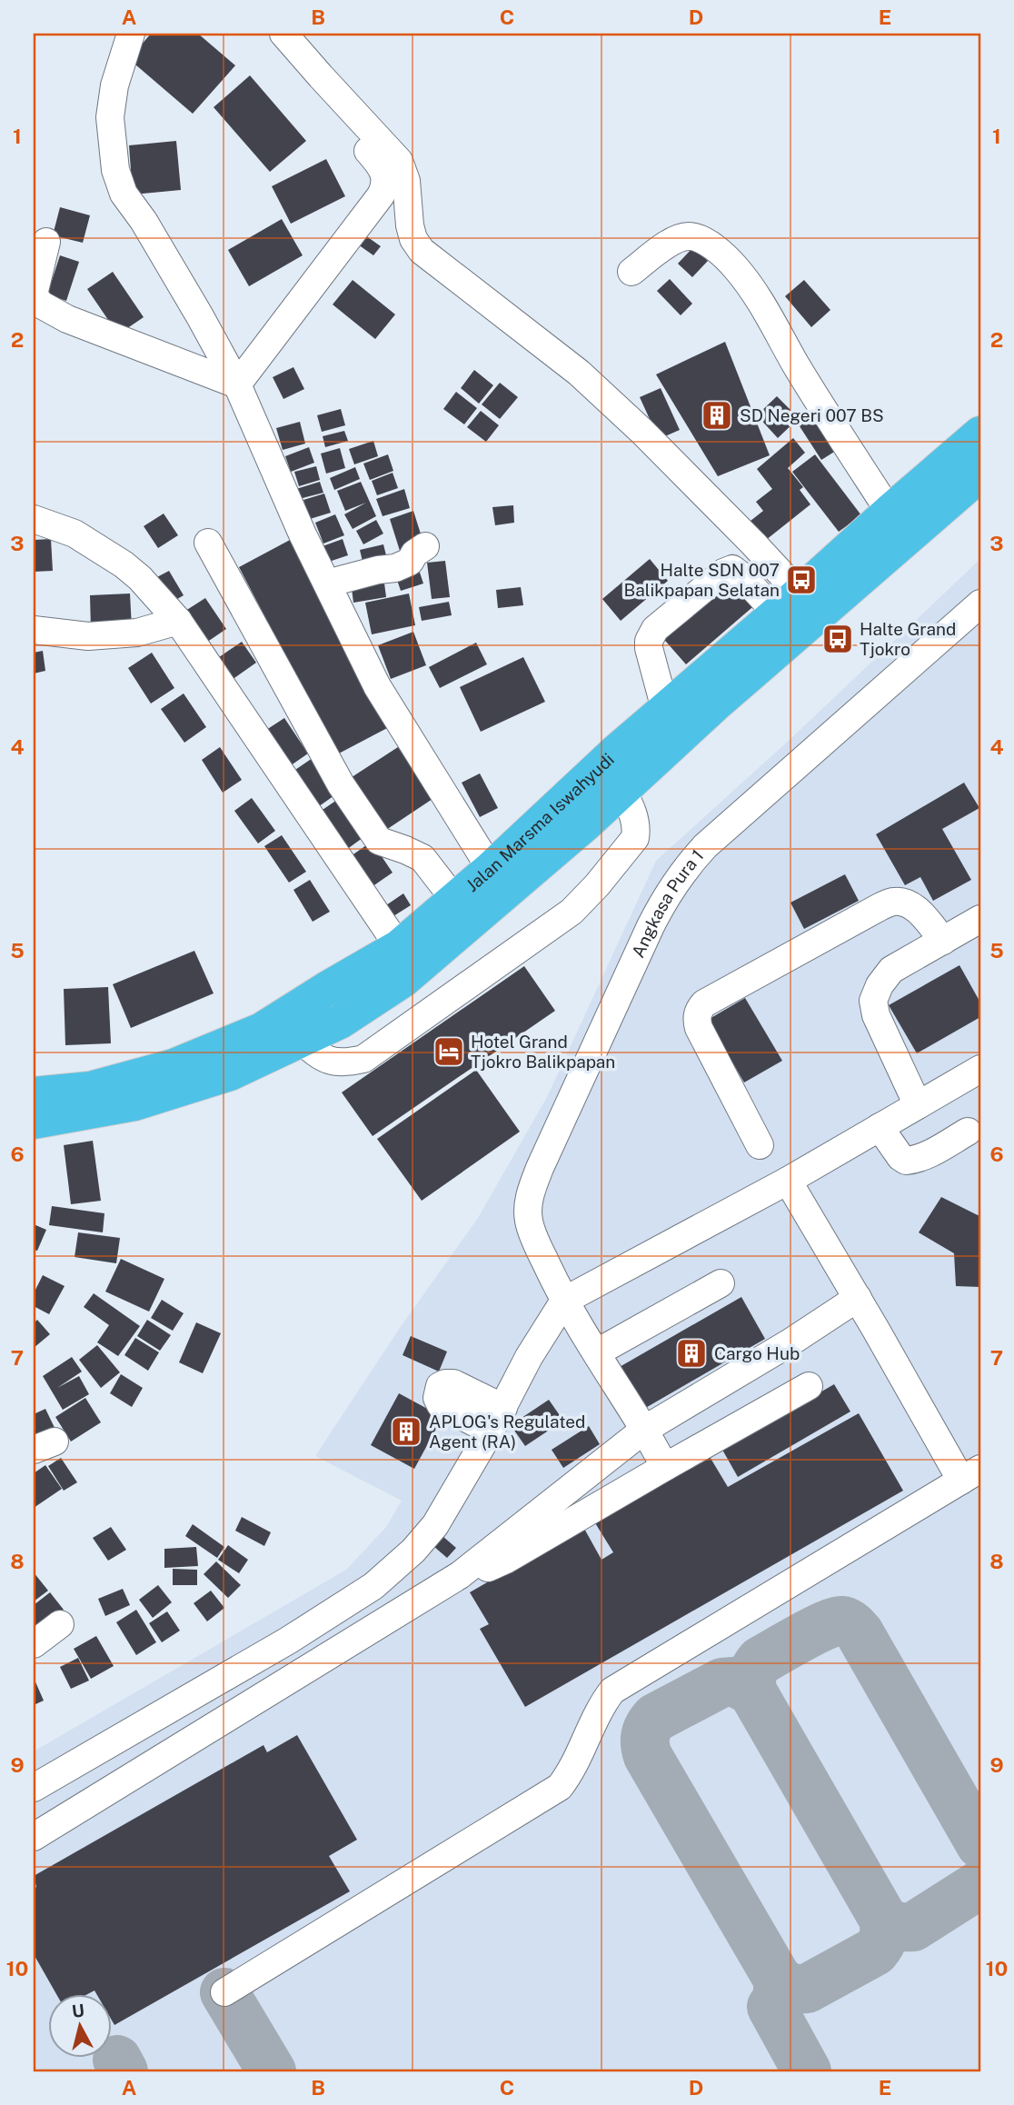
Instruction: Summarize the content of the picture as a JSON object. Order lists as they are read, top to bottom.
{
  "streets": {
    "highway": ["Jalan Marsma Iswahyudi"],
    "street": ["Angkasa Pura 1"]
  },
  "places": {
    "building": ["SD Negeri 007 BS", "Cargo Hub", "APLOG's Regulated Agent (RA)"],
    "bus stop": ["Halte SDN 007 Balikpapan Selatan", "Halte Grand Tjokro"],
    "hotel": ["Hotel Grand Tjokro Balikpapan"]
  },
  "north": "top",
  "grid": {
    "columns": [
      "A",
      "B",
      "C",
      "D",
      "E"
    ],
    "rows": [
      "1",
      "2",
      "3",
      "4",
      "5",
      "6",
      "7",
      "8",
      "9",
      "10"
    ]
  }
}
